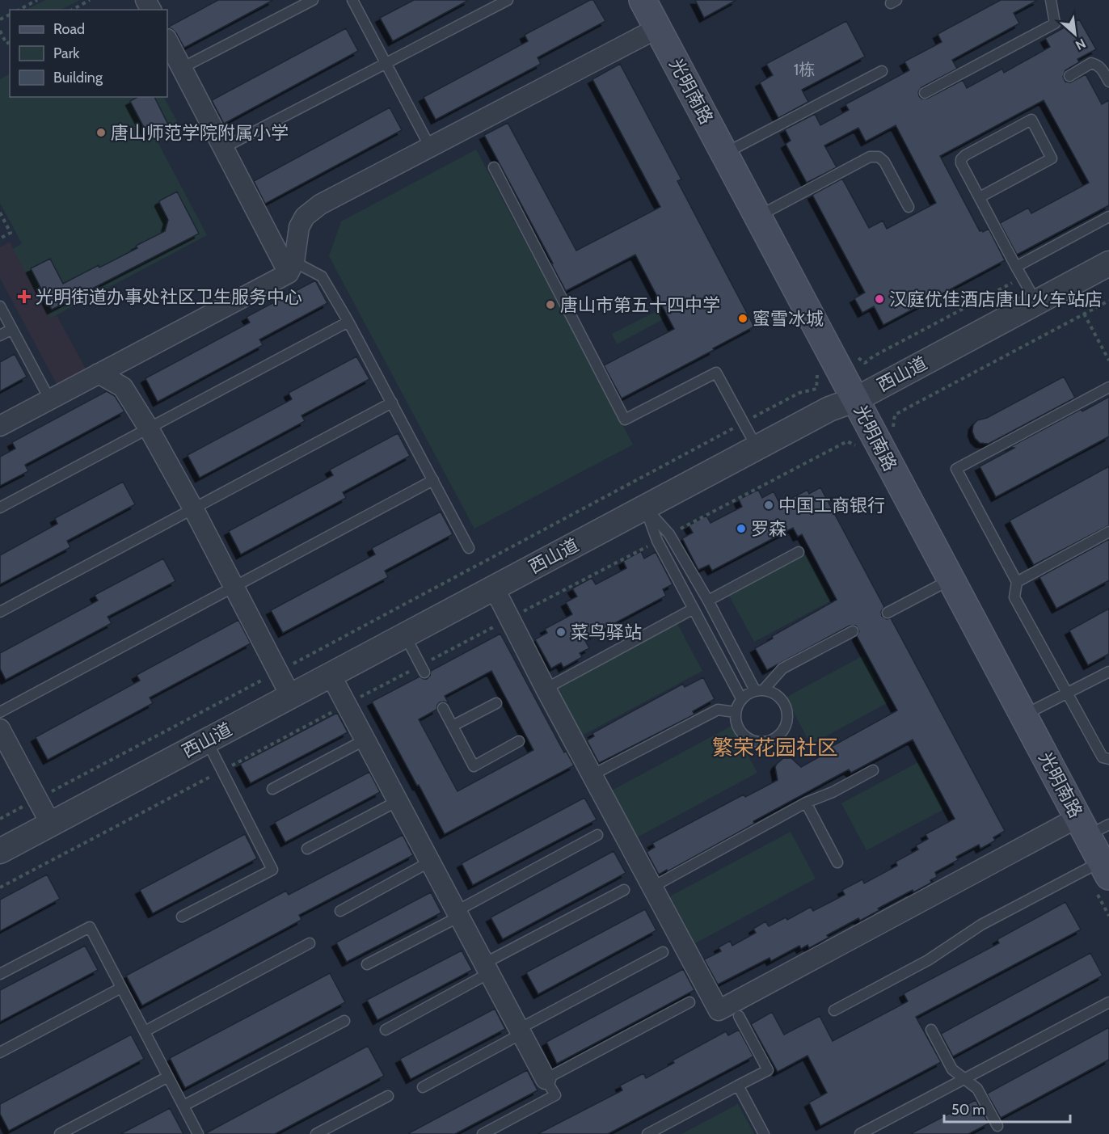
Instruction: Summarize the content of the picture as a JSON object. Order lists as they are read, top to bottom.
{
  "streets": {
    "main road": ["光明南路"],
    "street": ["西山道"]
  },
  "crossings": [
    ["光明南路", "西山道"]
  ],
  "districts": ["繁荣花园社区"],
  "places": {
    "other": [
      "唐山师范学院附属小学",
      "汉庭优佳酒店唐山火车站店",
      "唐山市第五十四中学",
      "蜜雪冰城",
      "中国工商银行",
      "罗森",
      "菜鸟驿站"
    ],
    "health": ["光明街道办事处社区卫生服务中心"]
  },
  "house_numbers": ["1栋"],
  "legend": ["Road", "Park", "Building"],
  "scale_bar": "50 m",
  "north": "bottom right"
}
